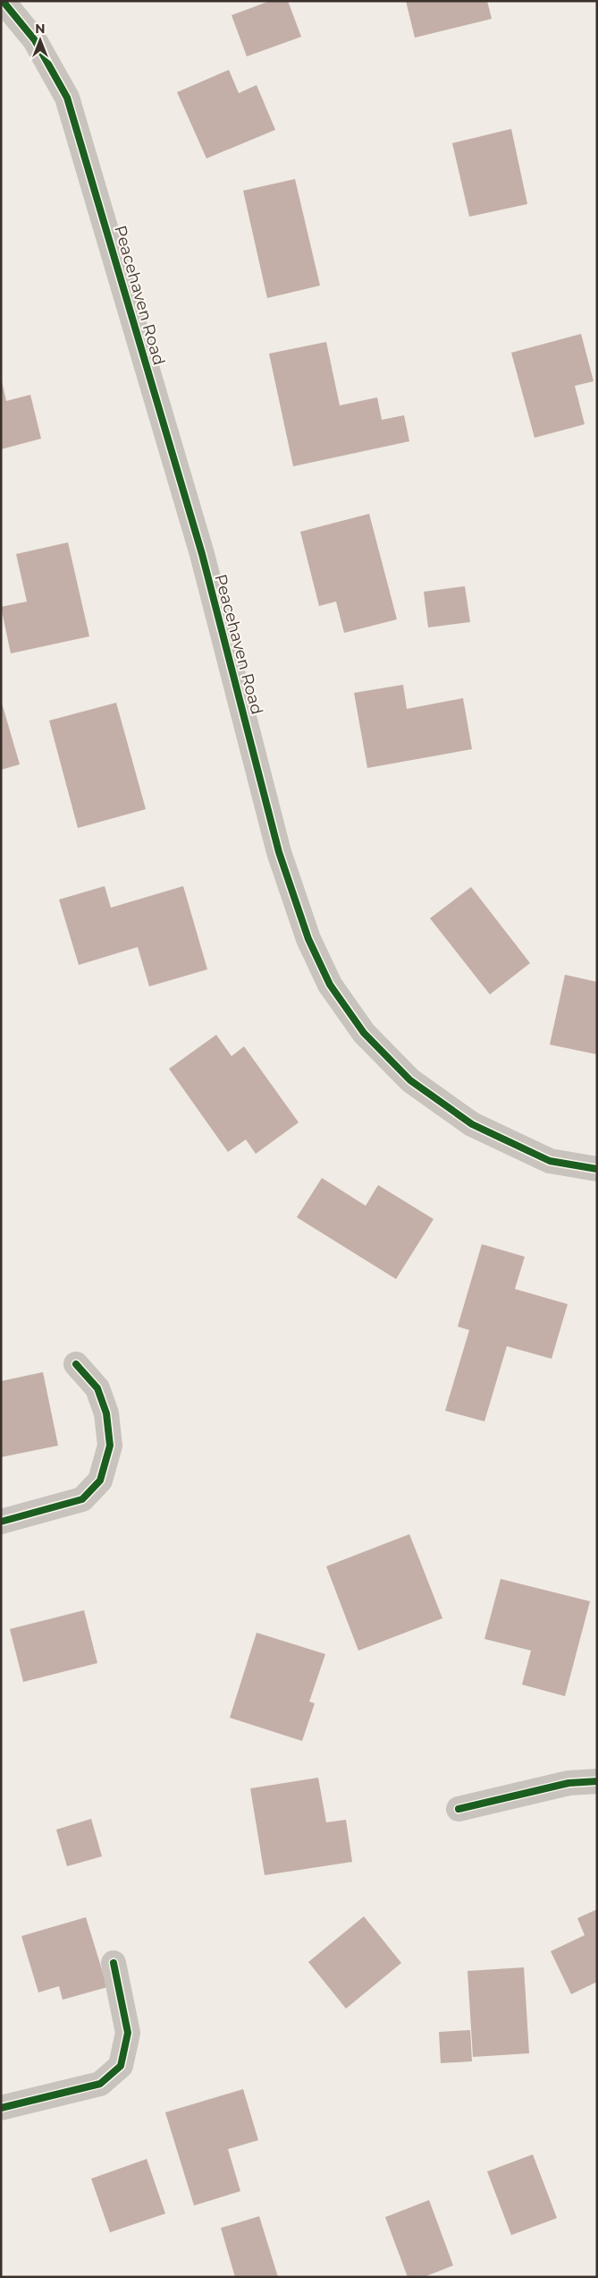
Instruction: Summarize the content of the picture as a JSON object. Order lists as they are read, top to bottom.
{
  "streets": {
    "street": ["Peacehaven Road"]
  },
  "north": "top"
}
